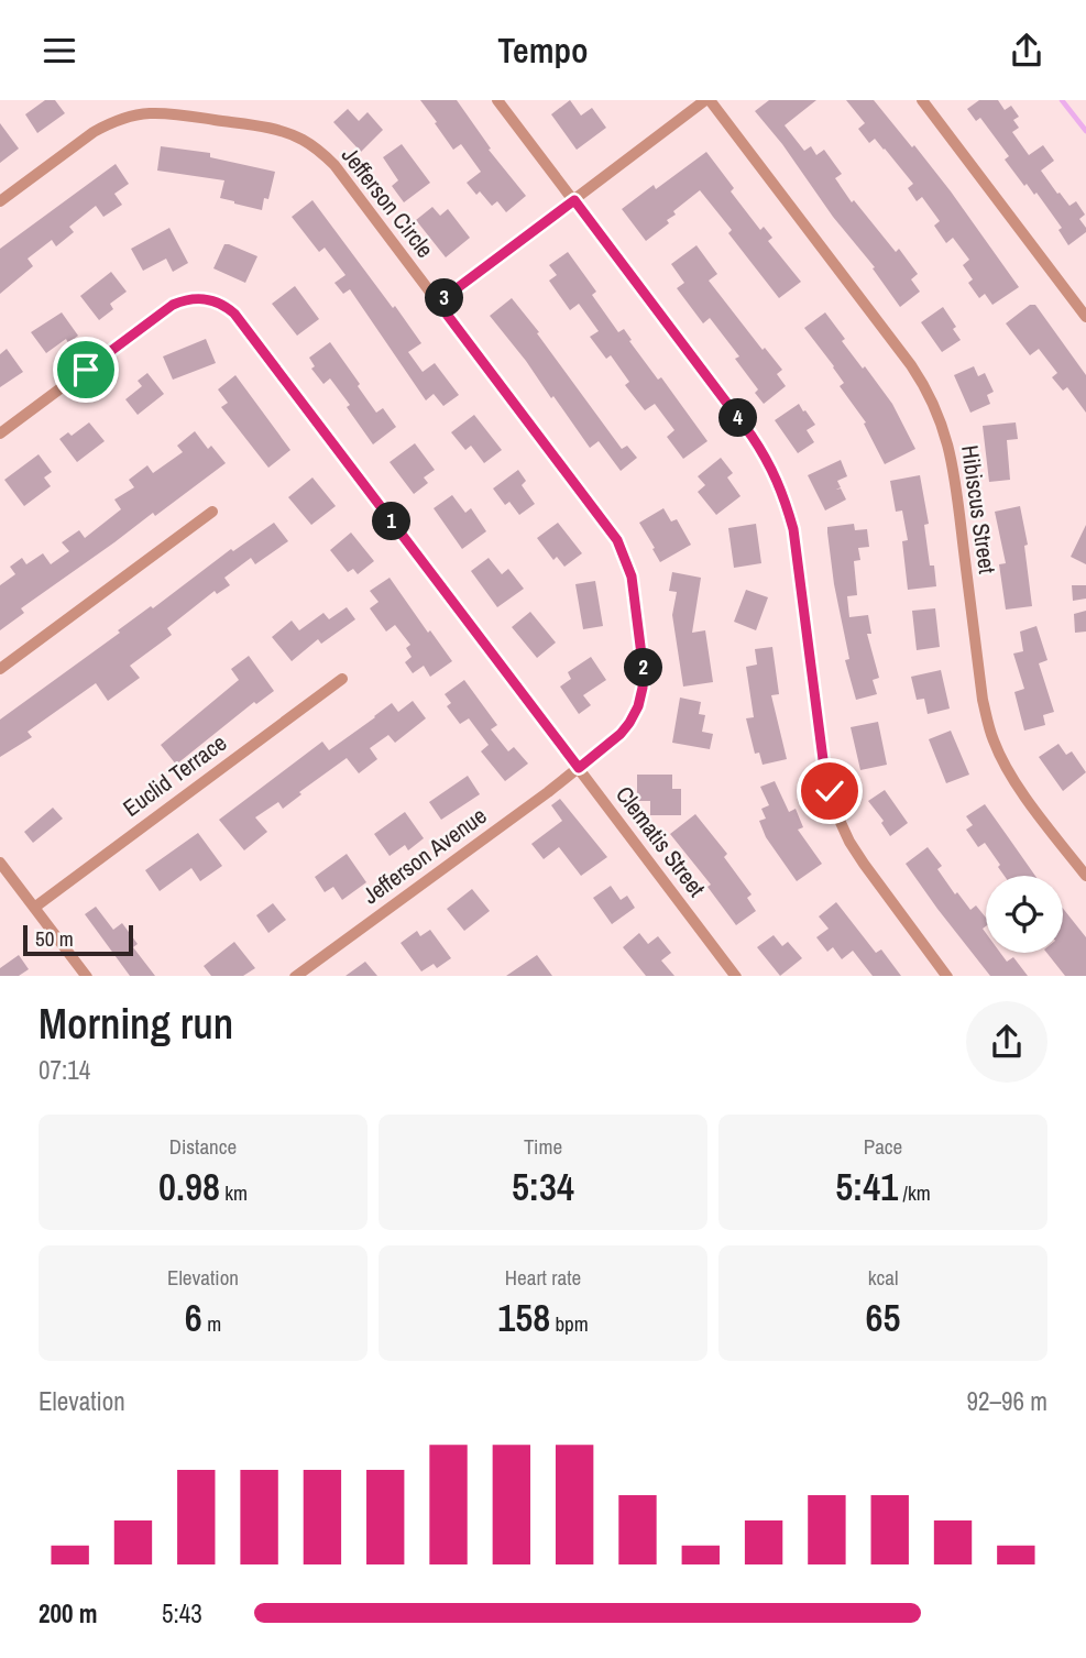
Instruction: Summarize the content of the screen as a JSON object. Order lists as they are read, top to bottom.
{
  "streets": {
    "street": [
      "Jefferson Circle",
      "Hibiscus Street",
      "Euclid Terrace",
      "Clematis Street",
      "Jefferson Avenue"
    ]
  },
  "crossings": [
    ["Jefferson Circle", "Clematis Street"],
    ["Jefferson Circle", "Jefferson Avenue"],
    ["Clematis Street", "Jefferson Avenue"]
  ],
  "scale_bar": "50 m",
  "page": {
    "header": "Tempo",
    "pins": [
      "3",
      "4",
      "1",
      "2"
    ],
    "scale": "50 m",
    "heading": ["Morning run", "07:14"],
    "stats": [
      ["Distance", "0.98 km"],
      ["Time", "5:34"],
      ["Pace", "5:41 /km"],
      ["Elevation", "6 m"],
      ["Heart rate", "158 bpm"],
      ["kcal", "65"]
    ],
    "chart": ["Elevation", "92–96 m"],
    "list": [
      {
        "name": "200 m",
        "note": "5:43"
      }
    ]
  }
}
